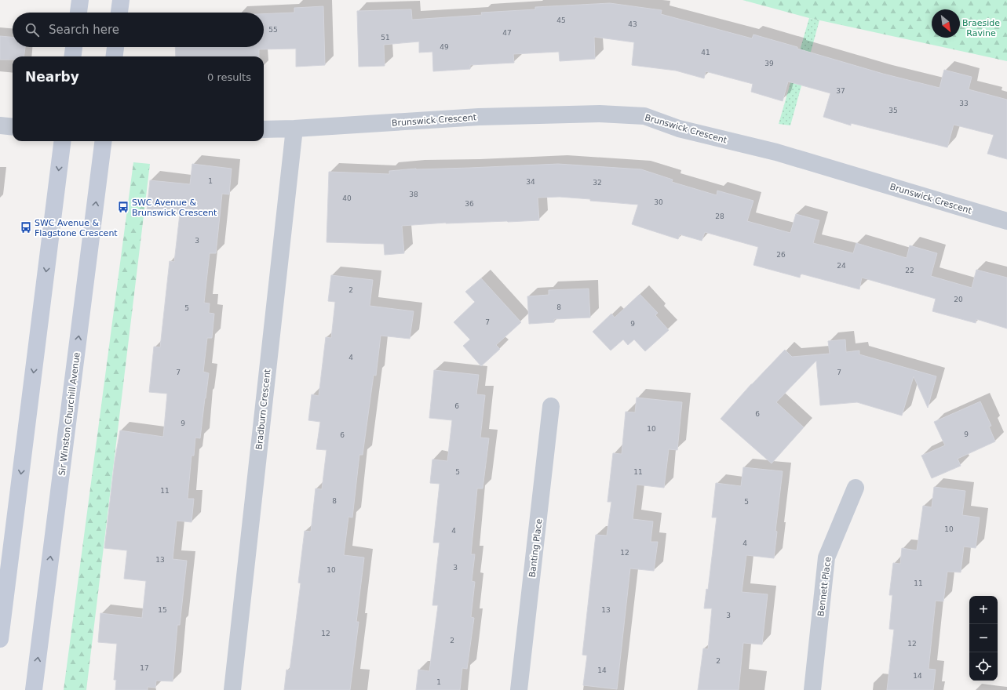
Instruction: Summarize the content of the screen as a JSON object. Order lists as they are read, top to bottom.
{
  "streets": {
    "main road": ["Sir Winston Churchill Avenue"],
    "street": [
      "Brunswick Crescent",
      "Bradburn Crescent",
      "Banting Place",
      "Bennett Place"
    ]
  },
  "crossings": [
    ["Brunswick Crescent", "Bradburn Crescent"]
  ],
  "parks": ["Braeside Ravine"],
  "places": {
    "bus stop": ["SWC Avenue & Brunswick Crescent", "SWC Avenue & Flagstone Crescent"]
  },
  "house_numbers": [
    "45",
    "43",
    "55",
    "47",
    "51",
    "49",
    "41",
    "39",
    "37",
    "33",
    "35",
    "1",
    "34",
    "32",
    "38",
    "40",
    "30",
    "36",
    "28",
    "3",
    "26",
    "24",
    "22",
    "2",
    "20",
    "8",
    "5",
    "7",
    "9",
    "4",
    "7",
    "7",
    "6",
    "6",
    "9",
    "10",
    "9",
    "6",
    "5",
    "11",
    "11",
    "8",
    "5",
    "10",
    "4",
    "4",
    "12",
    "13",
    "3",
    "10",
    "11",
    "15",
    "13",
    "3",
    "12",
    "2",
    "12",
    "2",
    "17",
    "14",
    "14",
    "1"
  ],
  "north": "bottom right",
  "page": {
    "search": "Search here",
    "heading": ["Nearby", "0 results"],
    "map_buttons": ["+", "−"]
  }
}
